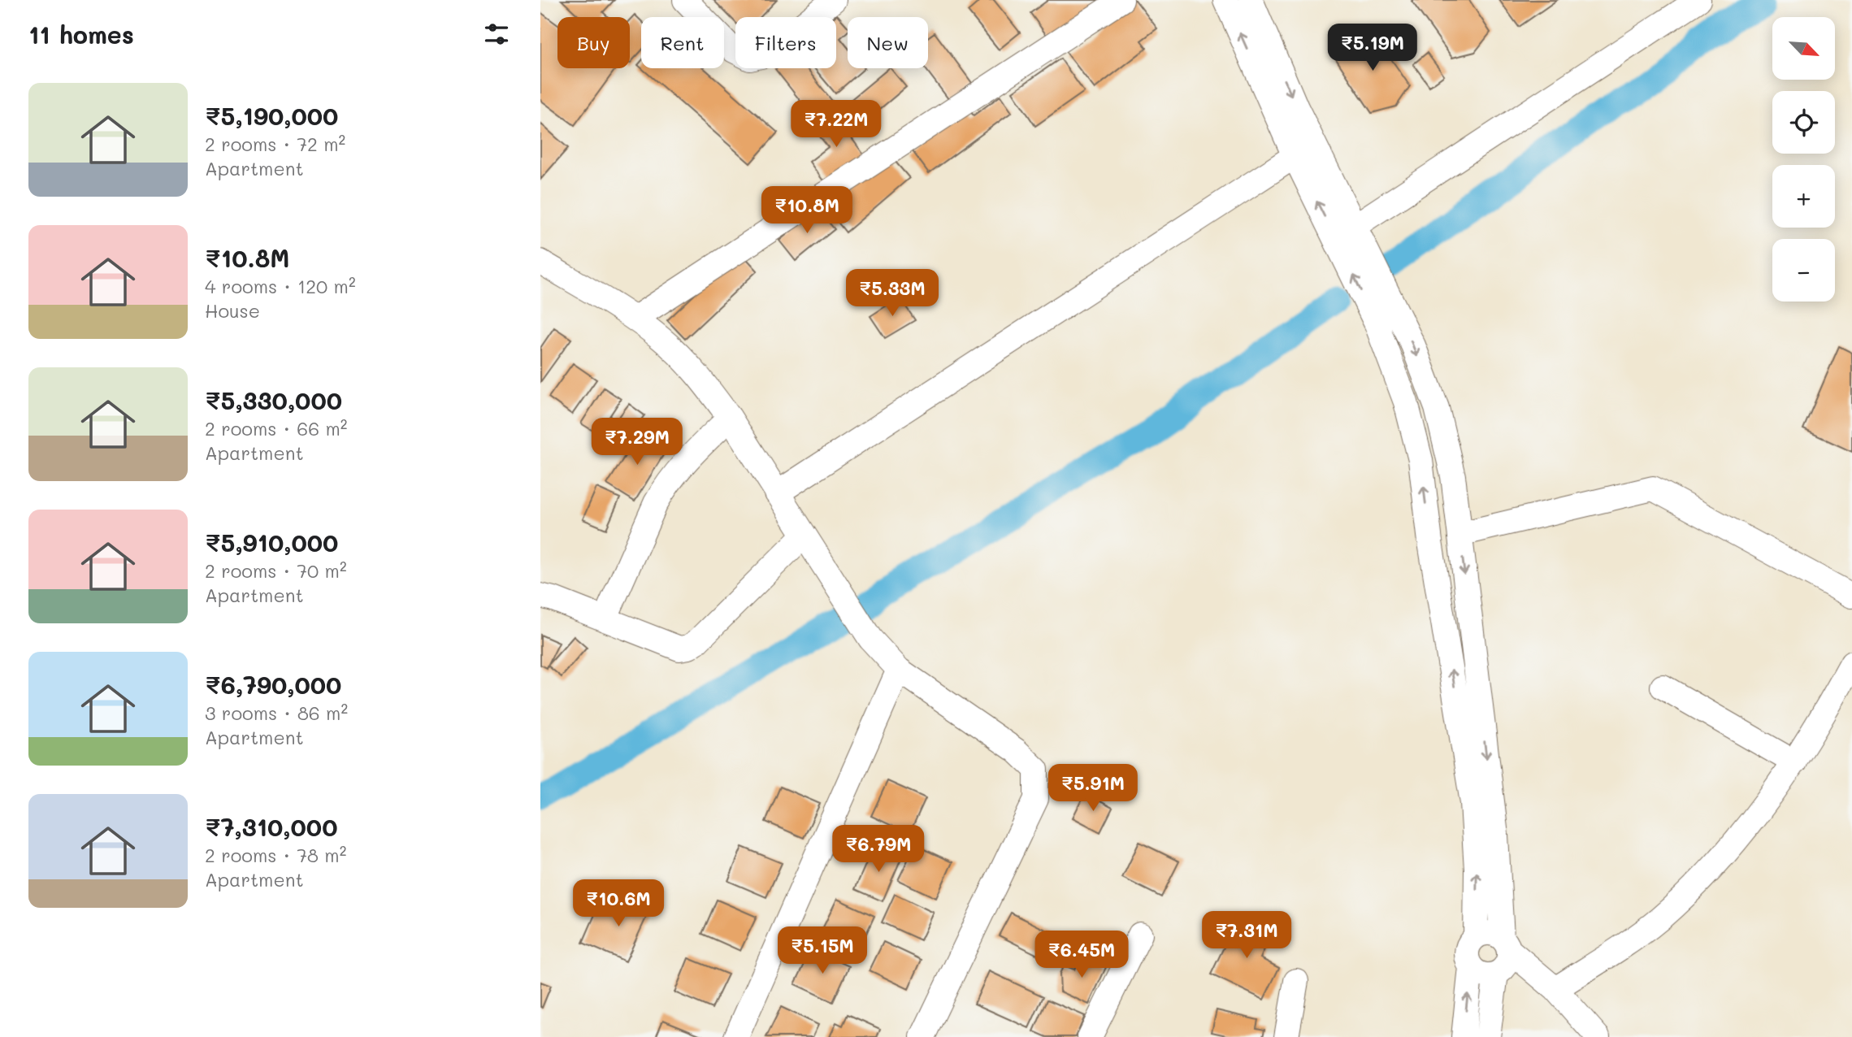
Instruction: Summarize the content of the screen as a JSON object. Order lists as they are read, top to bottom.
{
  "north": "bottom right",
  "page": {
    "heading": "11 homes",
    "map_buttons": ["+", "−"],
    "chip": [
      "Buy",
      "Rent",
      "Filters",
      "New"
    ],
    "price": [
      "₹5.19M",
      "₹7.22M",
      "₹10.8M",
      "₹5.33M",
      "₹7.29M",
      "₹5.91M",
      "₹6.79M",
      "₹10.6M",
      "₹7.31M",
      "₹5.15M",
      "₹6.45M"
    ],
    "list": [
      {
        "name": "₹5,190,000",
        "note": "2 rooms · 72 m² · Apartment"
      },
      {
        "name": "₹10.8M",
        "note": "4 rooms · 120 m² · House"
      },
      {
        "name": "₹5,330,000",
        "note": "2 rooms · 66 m² · Apartment"
      },
      {
        "name": "₹5,910,000",
        "note": "2 rooms · 70 m² · Apartment"
      },
      {
        "name": "₹6,790,000",
        "note": "3 rooms · 86 m² · Apartment"
      },
      {
        "name": "₹7,310,000",
        "note": "2 rooms · 78 m² · Apartment"
      }
    ]
  }
}
